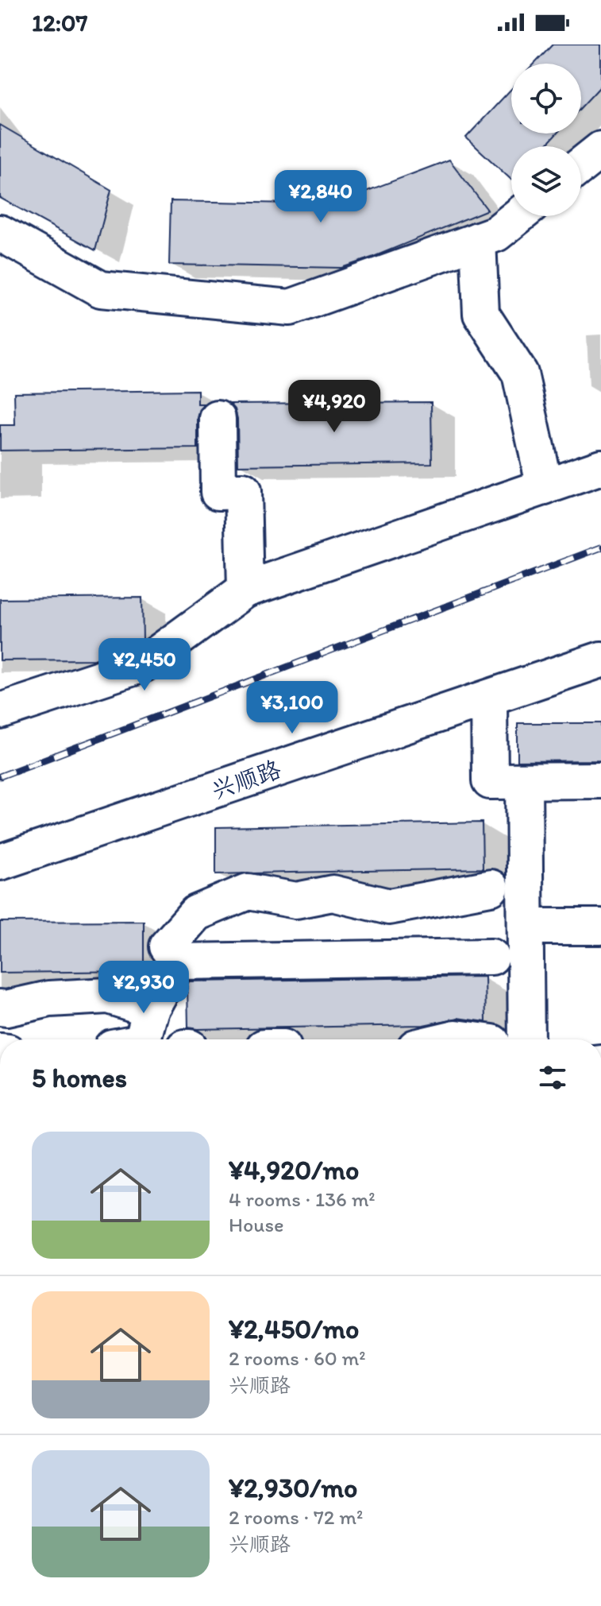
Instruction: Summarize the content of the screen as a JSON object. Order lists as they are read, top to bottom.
{
  "streets": {
    "street": ["兴顺路"]
  },
  "page": {
    "status": "12:07",
    "price": [
      "¥2,840",
      "¥4,920",
      "¥2,450",
      "¥3,100",
      "¥2,930"
    ],
    "heading": "5 homes",
    "list": [
      {
        "name": "¥4,920/mo",
        "note": "4 rooms · 136 m² · House"
      },
      {
        "name": "¥2,450/mo",
        "note": "2 rooms · 60 m² · 兴顺路"
      },
      {
        "name": "¥2,930/mo",
        "note": "2 rooms · 72 m² · 兴顺路"
      }
    ]
  }
}
